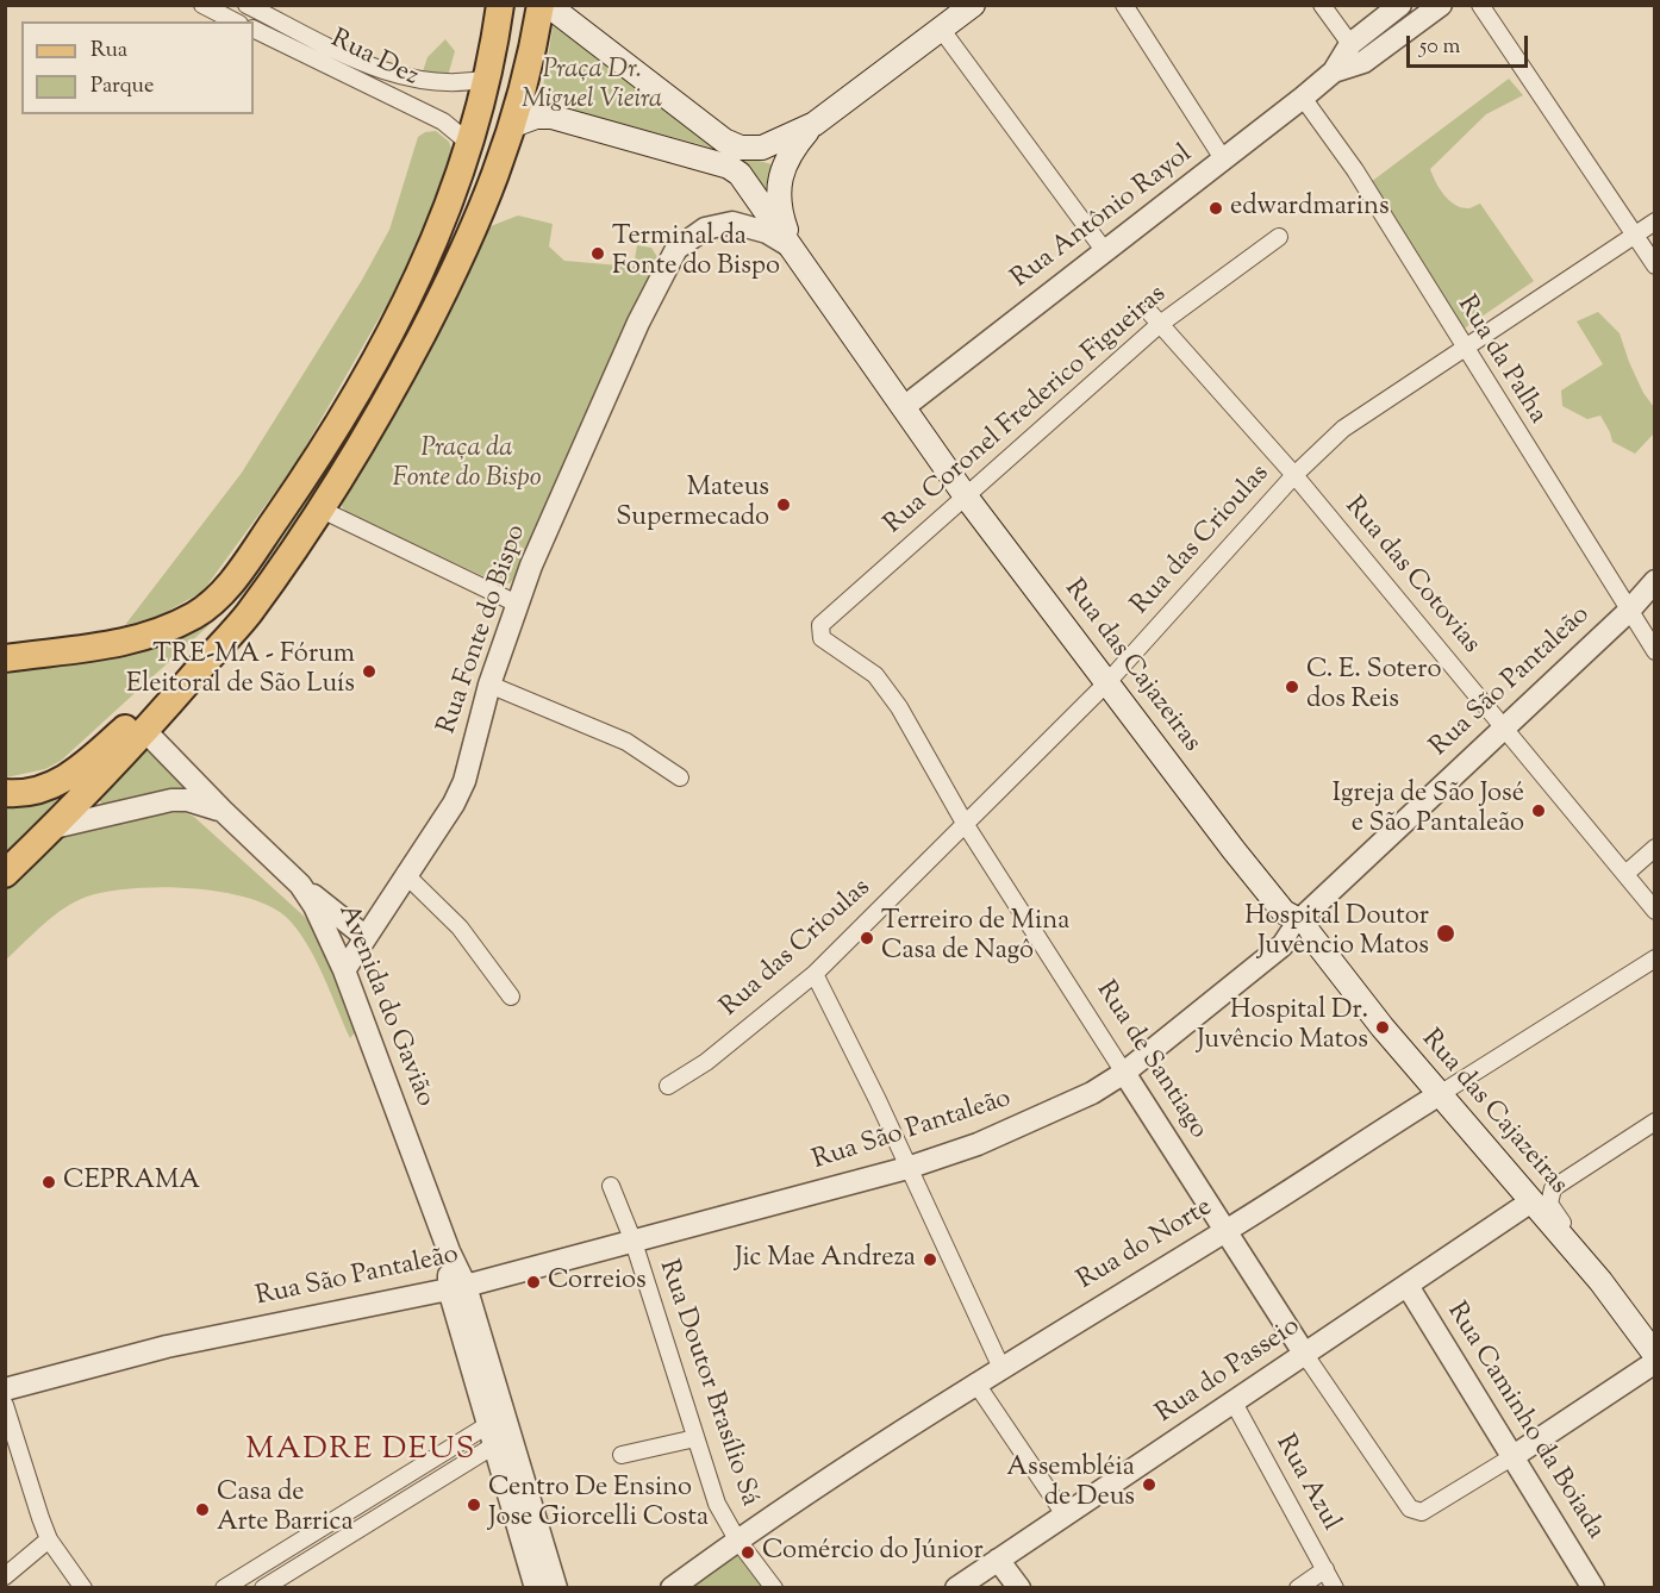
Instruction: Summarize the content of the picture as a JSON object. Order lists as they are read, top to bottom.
{
  "streets": {
    "main road": ["Rua das Cajazeiras"],
    "street": [
      "Rua Dez",
      "Rua Antônio Rayol",
      "Rua da Palha",
      "Rua Coronel Frederico Figueiras",
      "Rua das Crioulas",
      "Rua das Cotovias",
      "Rua Fonte do Bispo",
      "Rua São Pantaleão",
      "Avenida do Gavião",
      "Rua de Santiago",
      "Rua do Norte",
      "Rua do Passeio",
      "Rua Doutor Brasílio Sá",
      "Rua Caminho da Boiada",
      "Rua Azul"
    ]
  },
  "crossings": [
    ["Rua Antônio Rayol", "Rua da Palha"],
    ["Rua Antônio Rayol", "Rua das Cajazeiras"],
    ["Rua da Palha", "Rua das Crioulas"],
    ["Rua da Palha", "Rua São Pantaleão"],
    ["Rua Coronel Frederico Figueiras", "Rua das Cotovias"],
    ["Rua Coronel Frederico Figueiras", "Rua das Cajazeiras"],
    ["Rua Coronel Frederico Figueiras", "Rua de Santiago"],
    ["Rua das Crioulas", "Rua das Cotovias"],
    ["Rua das Crioulas", "Rua das Cajazeiras"],
    ["Rua das Crioulas", "Rua de Santiago"],
    ["Rua das Cotovias", "Rua São Pantaleão"],
    ["Rua Fonte do Bispo", "Rua das Cajazeiras"],
    ["Rua Fonte do Bispo", "Avenida do Gavião"],
    ["Rua das Cajazeiras", "Rua São Pantaleão"],
    ["Rua das Cajazeiras", "Rua do Norte"],
    ["Rua das Cajazeiras", "Rua do Passeio"],
    ["Rua São Pantaleão", "Avenida do Gavião"],
    ["Rua São Pantaleão", "Rua de Santiago"],
    ["Rua São Pantaleão", "Rua Doutor Brasílio Sá"],
    ["Rua de Santiago", "Rua do Norte"],
    ["Rua de Santiago", "Rua do Passeio"],
    ["Rua do Norte", "Rua Doutor Brasílio Sá"],
    ["Rua do Passeio", "Rua Caminho da Boiada"],
    ["Rua do Passeio", "Rua Azul"]
  ],
  "districts": ["MADRE DEUS"],
  "parks": ["Praça Dr. Miguel Vieira", "Praça da Fonte do Bispo"],
  "places": [
    "edwardmarins",
    "Terminal da Fonte do Bispo",
    "Mateus Supermecado",
    "TRE-MA - Fórum Eleitoral de São Luís",
    "C. E. Sotero dos Reis",
    "Igreja de São José e São Pantaleão",
    "Hospital Doutor Juvêncio Matos",
    "Terreiro de Mina Casa de Nagô",
    "Hospital Dr. Juvêncio Matos",
    "CEPRAMA",
    "Jic Mae Andreza",
    "Correios",
    "Assembléia de Deus",
    "Centro De Ensino Jose Giorcelli Costa",
    "Casa de Arte Barrica",
    "Comércio do Júnior"
  ],
  "legend": ["Rua", "Parque"],
  "scale_bar": "50 m"
}
